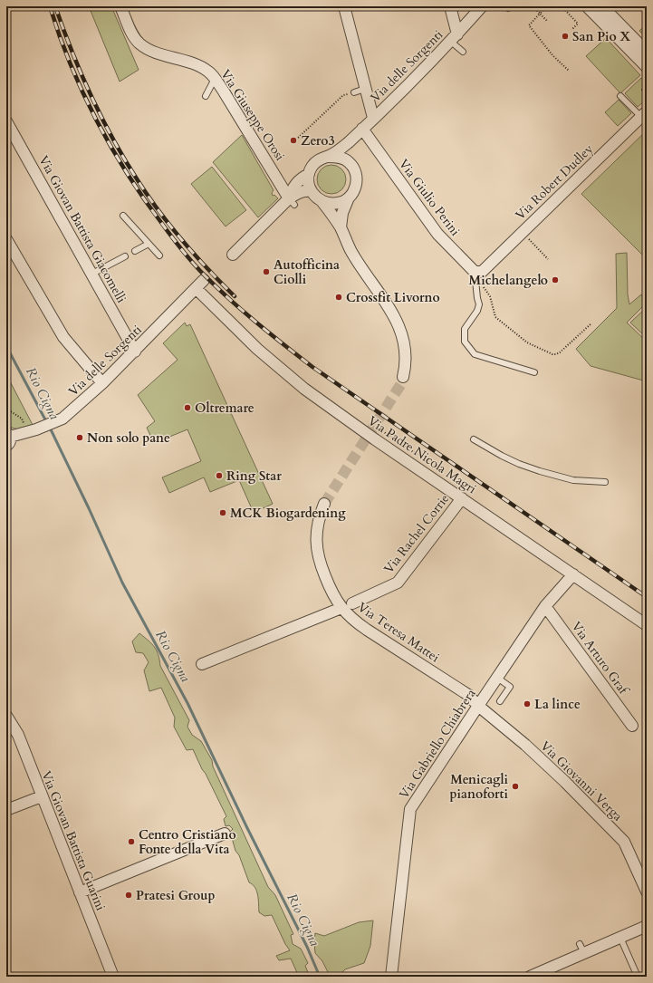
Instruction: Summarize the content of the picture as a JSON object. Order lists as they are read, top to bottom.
{
  "streets": {
    "street": [
      "Via delle Sorgenti",
      "Via Giuseppe Orosi",
      "Via Robert Dudley",
      "Via Giulio Perini",
      "Via Giovan Battista Giacomelli",
      "Via Padre Nicola Magri",
      "Via Rachel Corrie",
      "Via Teresa Mattei",
      "Via Arturo Graf",
      "Via Gabriello Chiabrera",
      "Via Giovanni Verga",
      "Via Giovan Battista Guarini"
    ]
  },
  "crossings": [
    ["Via delle Sorgenti", "Via Giuseppe Orosi"],
    ["Via delle Sorgenti", "Via Giulio Perini"],
    ["Via delle Sorgenti", "Via Giovan Battista Giacomelli"],
    ["Via delle Sorgenti", "Via Padre Nicola Magri"],
    ["Via Robert Dudley", "Via Giulio Perini"],
    ["Via Padre Nicola Magri", "Via Rachel Corrie"],
    ["Via Padre Nicola Magri", "Via Gabriello Chiabrera"],
    ["Via Teresa Mattei", "Via Gabriello Chiabrera"],
    ["Via Teresa Mattei", "Via Giovanni Verga"],
    ["Via Arturo Graf", "Via Gabriello Chiabrera"],
    ["Via Gabriello Chiabrera", "Via Giovanni Verga"]
  ],
  "water": ["Rio Cigna"],
  "places": [
    "San Pio X",
    "Zero3",
    "Autofficina Ciolli",
    "Michelangelo",
    "Crossfit Livorno",
    "Oltremare",
    "Non solo pane",
    "Ring Star",
    "MCK Biogardening",
    "La lince",
    "Menicagli pianoforti",
    "Centro Cristiano Fonte della Vita",
    "Pratesi Group"
  ]
}
